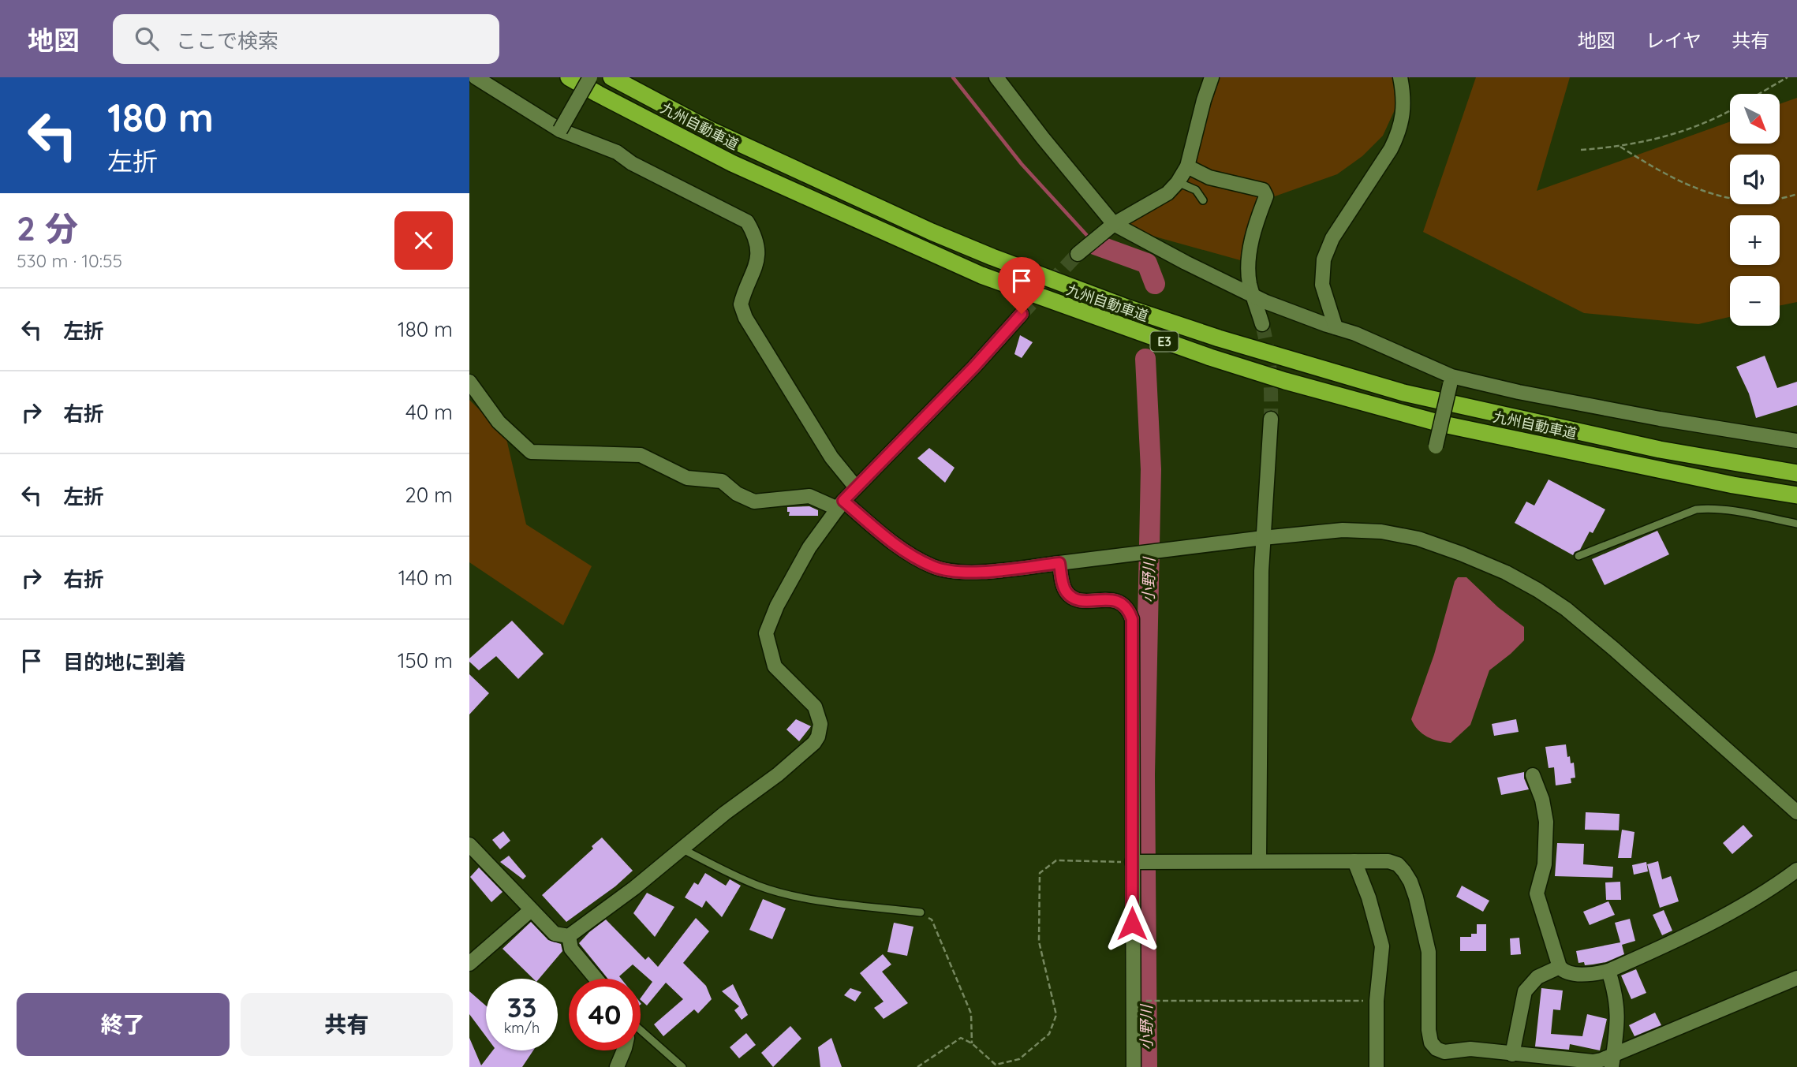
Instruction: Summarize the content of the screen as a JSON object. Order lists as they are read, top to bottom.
{
  "streets": {
    "highway": ["九州自動車道", "E3"]
  },
  "water": ["小野川"],
  "north": "bottom right",
  "page": {
    "header": "地図",
    "search": "ここで検索",
    "nav": ["地図", "レイヤ", "共有"],
    "turn": ["180 m", "左折"],
    "map_buttons": ["+", "−"],
    "heading": ["2 分", "530 m · 10:55"],
    "list": [
      {
        "name": "左折",
        "value": "180 m"
      },
      {
        "name": "右折",
        "value": "40 m"
      },
      {
        "name": "左折",
        "value": "20 m"
      },
      {
        "name": "右折",
        "value": "140 m"
      },
      {
        "name": "目的地に到着",
        "value": "150 m"
      }
    ],
    "speed": "33 km/h",
    "limit": "40",
    "buttons": ["終了", "共有"]
  }
}
